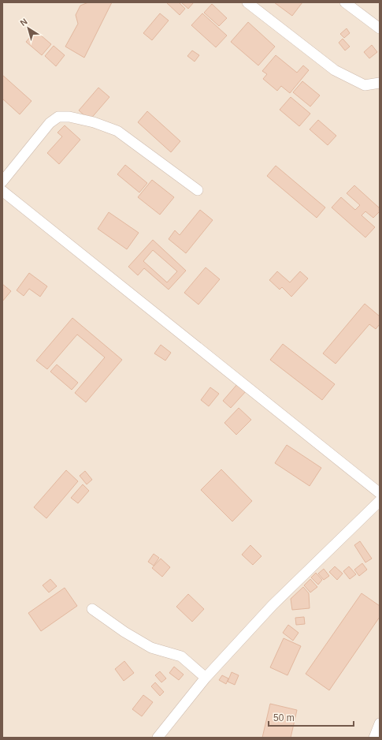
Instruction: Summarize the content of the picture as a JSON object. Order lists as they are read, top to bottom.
{
  "scale_bar": "50 m",
  "north": "top left"
}
